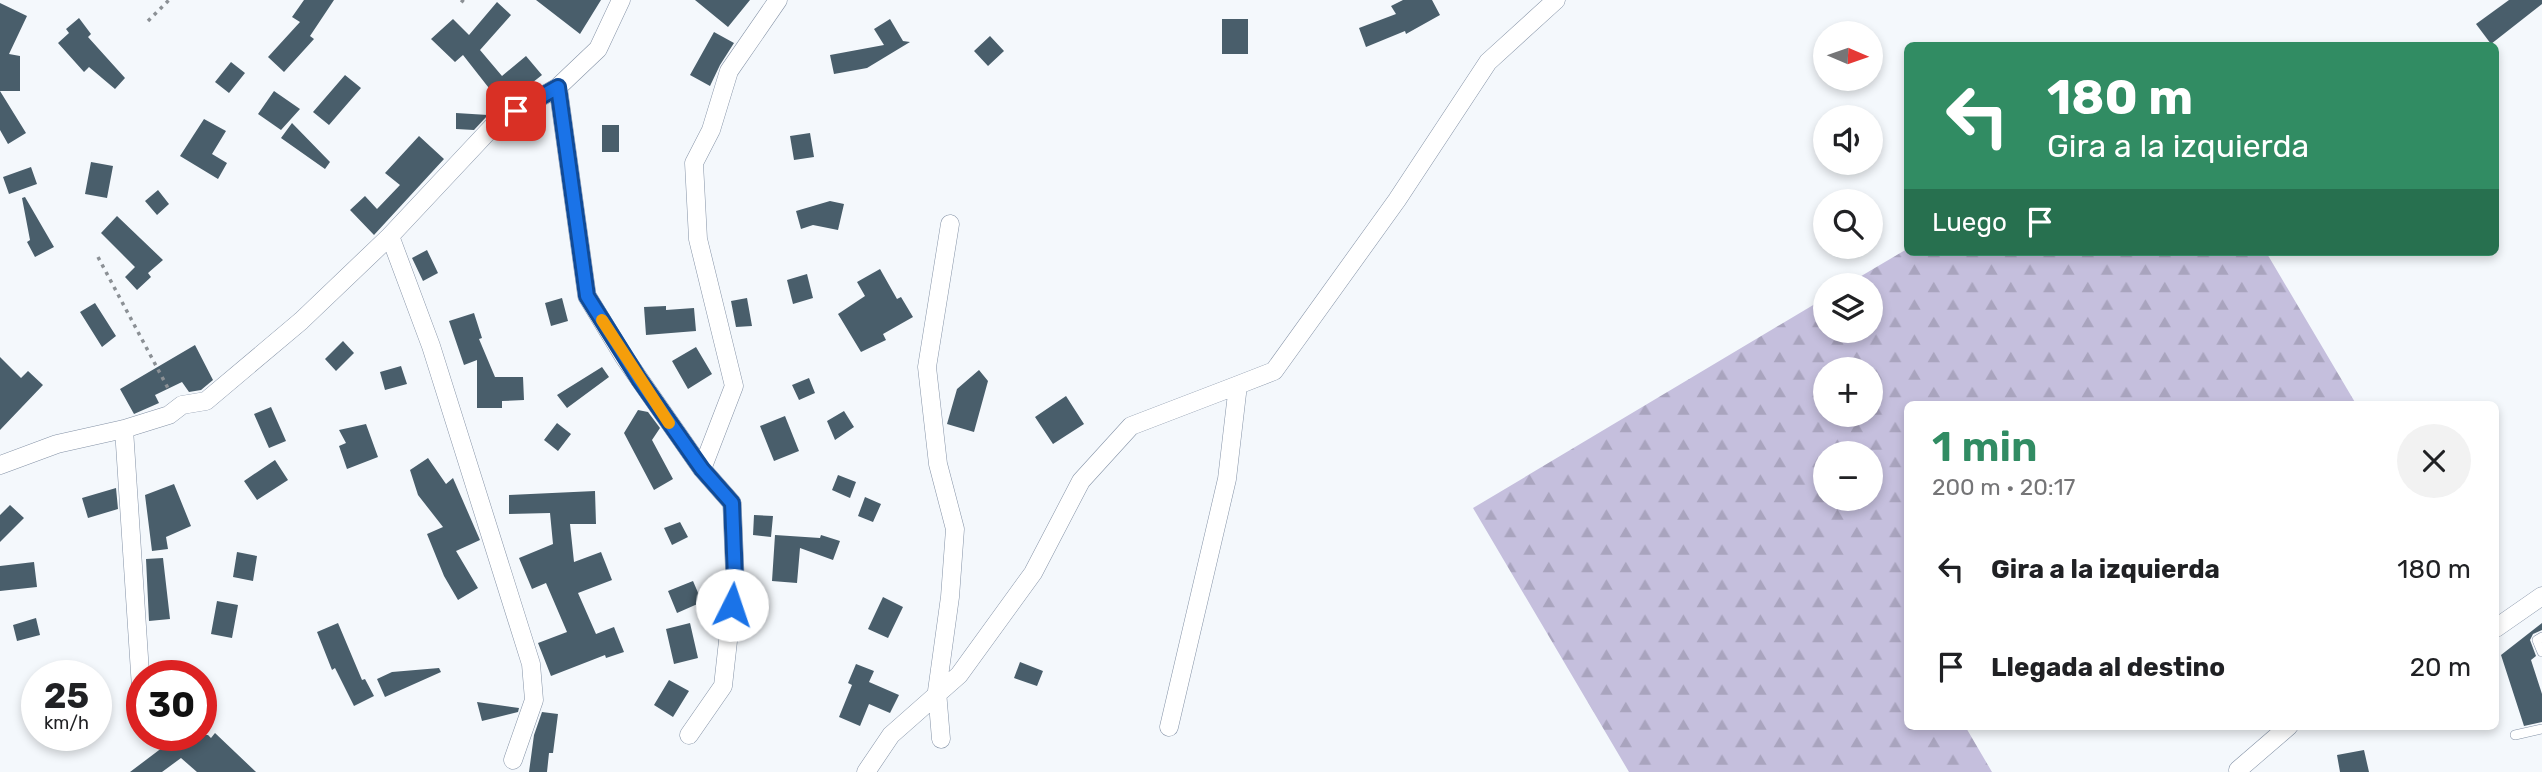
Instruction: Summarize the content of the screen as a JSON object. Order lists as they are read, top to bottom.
{
  "north": "right",
  "page": {
    "map_buttons": ["+", "−"],
    "turn": ["180 m", "Gira a la izquierda"],
    "then": "Luego",
    "heading": ["1 min", "200 m · 20:17"],
    "list": [
      {
        "name": "Gira a la izquierda",
        "value": "180 m"
      },
      {
        "name": "Llegada al destino",
        "value": "20 m"
      }
    ],
    "speed": "25 km/h",
    "limit": "30"
  }
}
